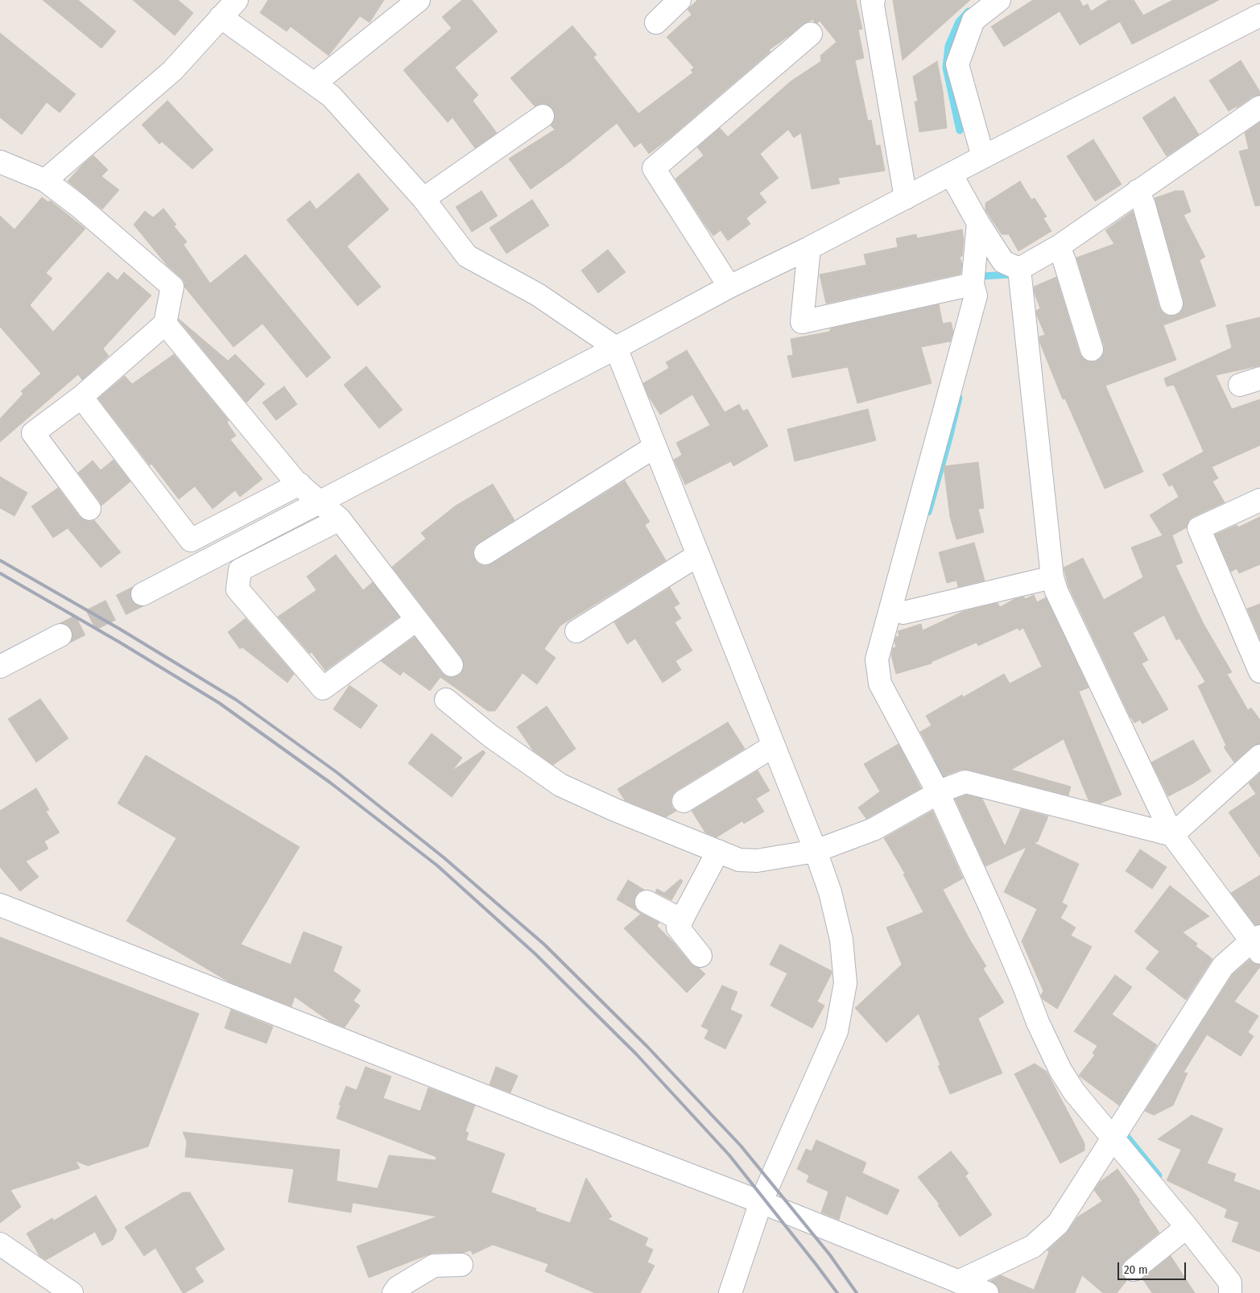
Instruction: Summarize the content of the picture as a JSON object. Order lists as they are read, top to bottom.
{
  "scale_bar": "20 m"
}
